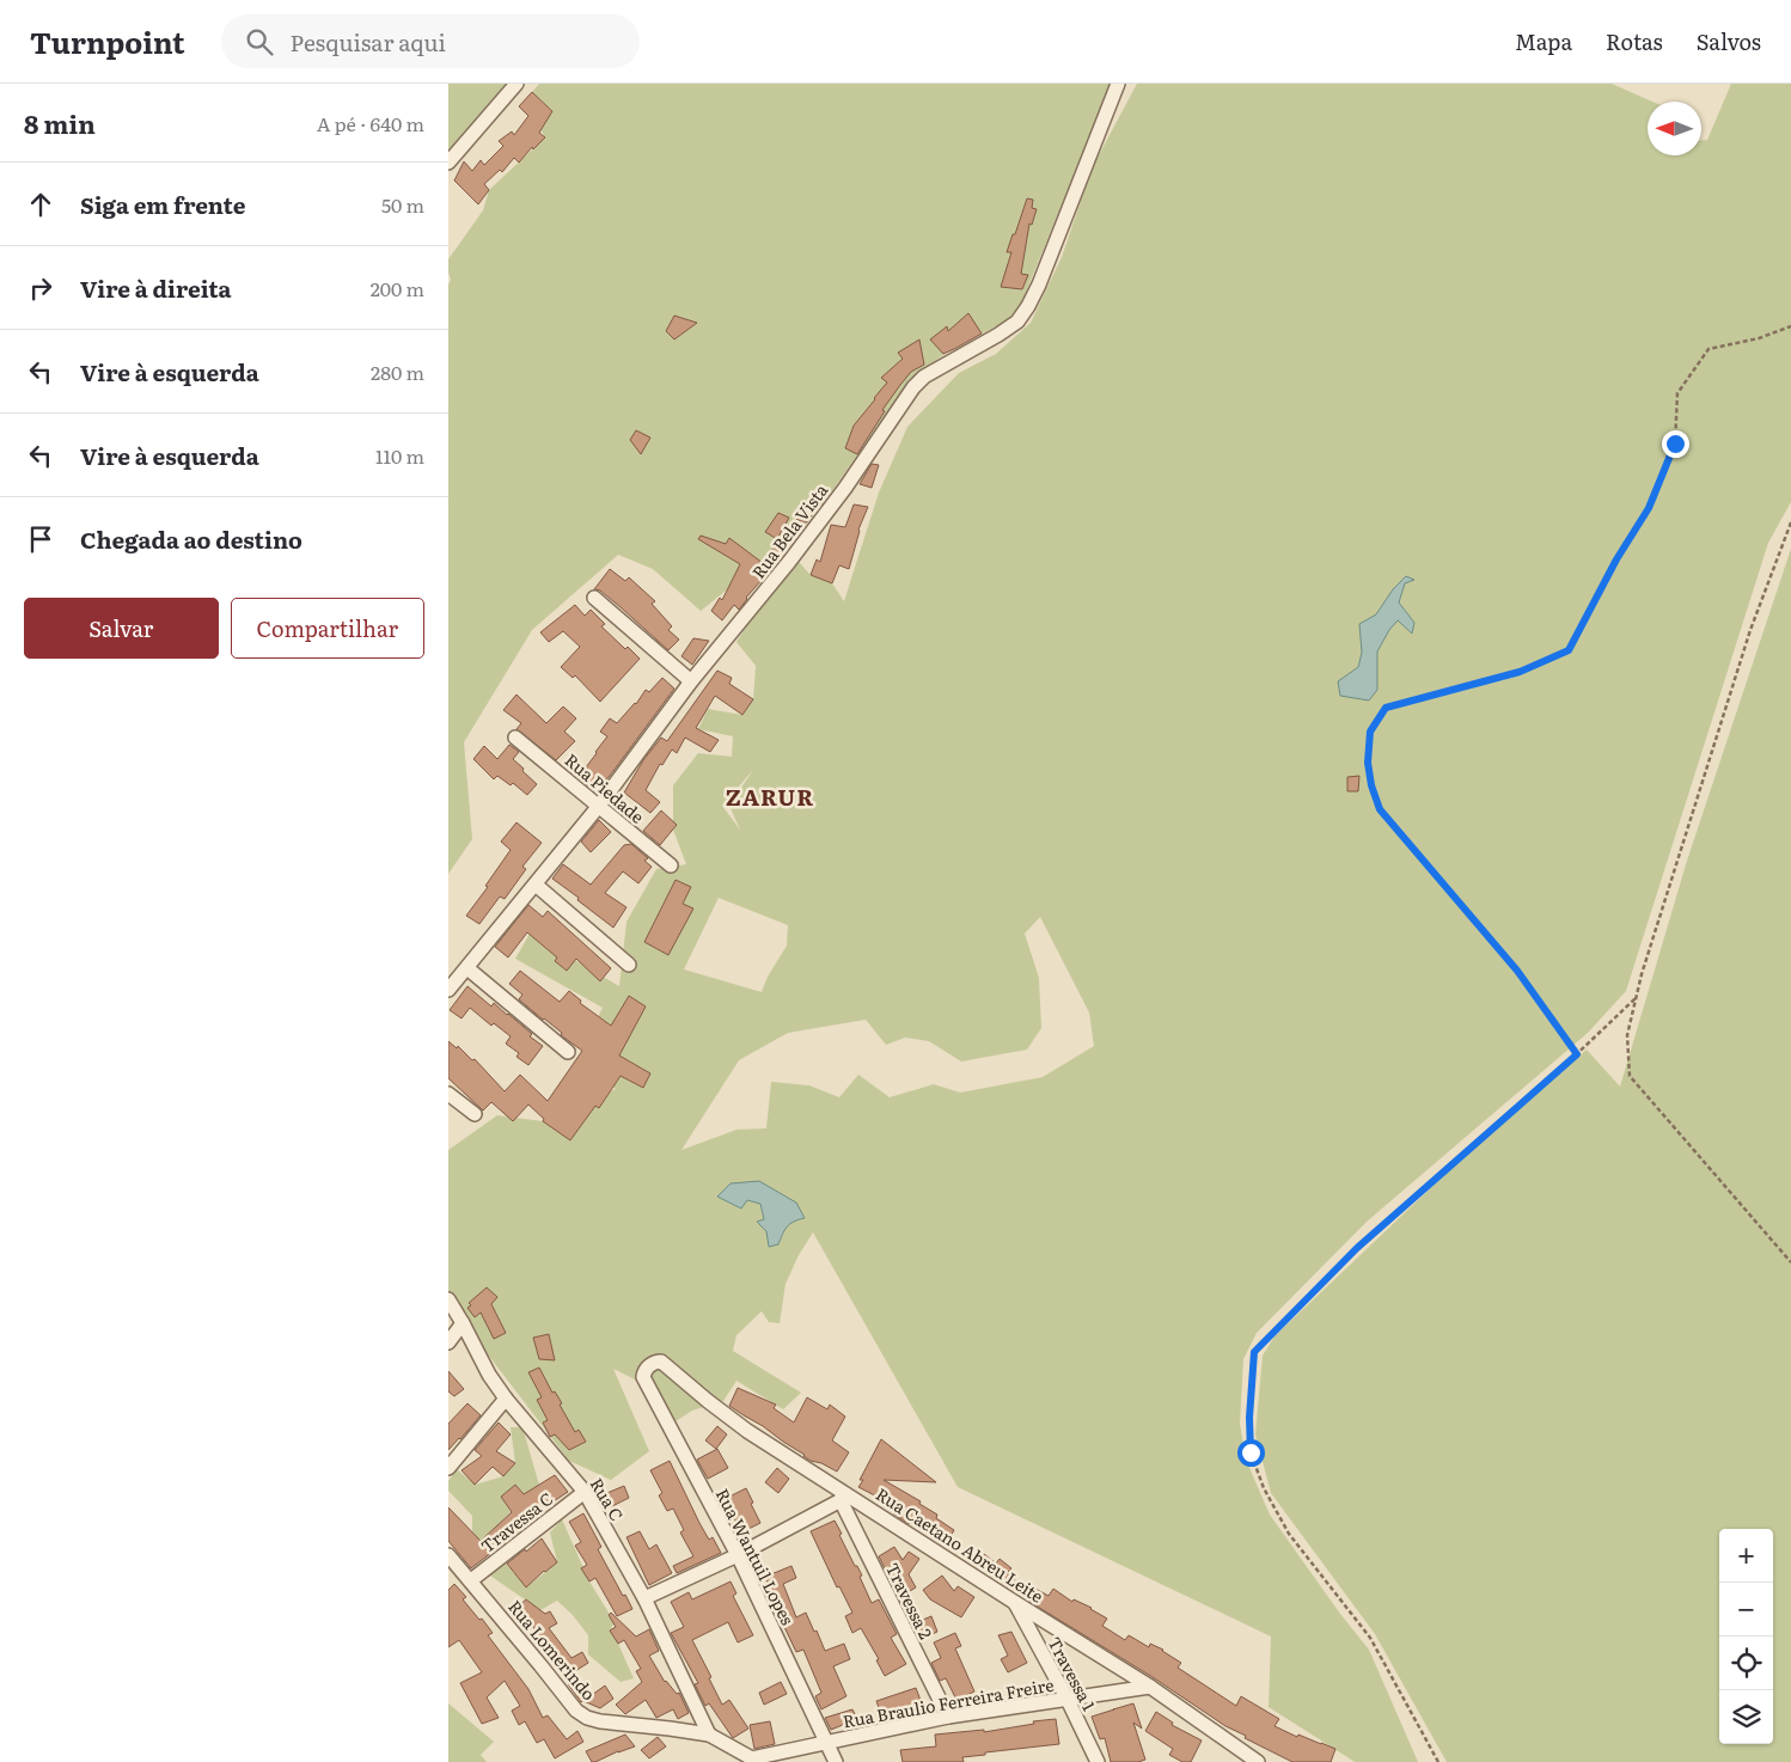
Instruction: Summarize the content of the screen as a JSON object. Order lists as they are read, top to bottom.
{
  "streets": {
    "street": [
      "Rua Bela Vista",
      "Rua Piedade",
      "Rua C",
      "Travessa C",
      "Rua Caetano Abreu Leite",
      "Rua Wantuil Lopes",
      "Travessa 2",
      "Rua Lomerindo",
      "Travessa 1",
      "Rua Braulio Ferreira Freire"
    ]
  },
  "crossings": [
    ["Rua Bela Vista", "Rua Piedade"],
    ["Rua C", "Travessa C"],
    ["Rua C", "Rua Lomerindo"],
    ["Travessa C", "Rua Lomerindo"],
    ["Rua Caetano Abreu Leite", "Rua Wantuil Lopes"],
    ["Rua Caetano Abreu Leite", "Travessa 2"],
    ["Rua Caetano Abreu Leite", "Travessa 1"],
    ["Rua Caetano Abreu Leite", "Rua Braulio Ferreira Freire"],
    ["Rua Wantuil Lopes", "Rua Braulio Ferreira Freire"],
    ["Travessa 2", "Rua Braulio Ferreira Freire"],
    ["Rua Lomerindo", "Rua Braulio Ferreira Freire"],
    ["Travessa 1", "Rua Braulio Ferreira Freire"]
  ],
  "districts": ["ZARUR"],
  "north": "left",
  "page": {
    "header": "Turnpoint",
    "search": "Pesquisar aqui",
    "nav": ["Mapa", "Rotas", "Salvos"],
    "heading": ["8 min", "A pé · 640 m"],
    "list": [
      ["Siga em frente", "50 m"],
      ["Vire à direita", "200 m"],
      ["Vire à esquerda", "280 m"],
      ["Vire à esquerda", "110 m"],
      "Chegada ao destino"
    ],
    "buttons": ["Salvar", "Compartilhar"],
    "map_buttons": ["+", "−"]
  }
}
